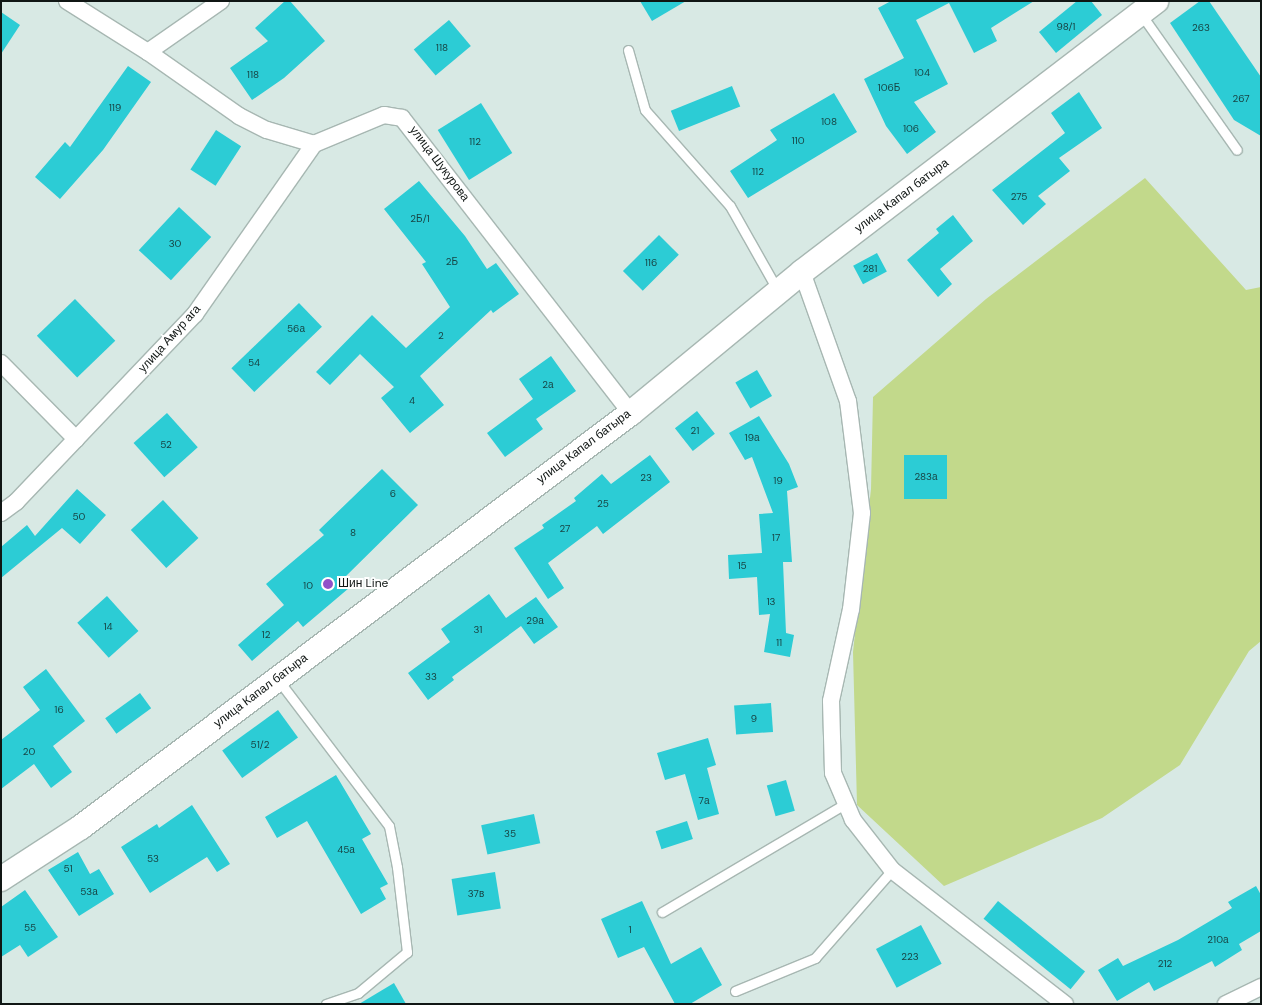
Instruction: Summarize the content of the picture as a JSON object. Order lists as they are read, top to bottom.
{
  "streets": {
    "main road": ["улица Капал батыра"],
    "street": ["улица Шукурова", "улица Амур ага"]
  },
  "crossings": [
    ["улица Шукурова", "улица Капал батыра"],
    ["улица Шукурова", "улица Амур ага"]
  ],
  "places": ["Шин Line"],
  "house_numbers": [
    "98/1",
    "263",
    "118",
    "104",
    "118",
    "106Б",
    "267",
    "119",
    "108",
    "106",
    "110",
    "112",
    "112",
    "275",
    "2Б/1",
    "30",
    "2Б",
    "116",
    "281",
    "56а",
    "2",
    "54",
    "2а",
    "4",
    "21",
    "19а",
    "52",
    "283а",
    "23",
    "19",
    "6",
    "25",
    "50",
    "27",
    "8",
    "17",
    "15",
    "10",
    "13",
    "29а",
    "14",
    "31",
    "12",
    "11",
    "33",
    "16",
    "9",
    "51/2",
    "20",
    "7а",
    "35",
    "45а",
    "53",
    "51",
    "53а",
    "37в",
    "55",
    "1",
    "210а",
    "223",
    "212"
  ]
}
